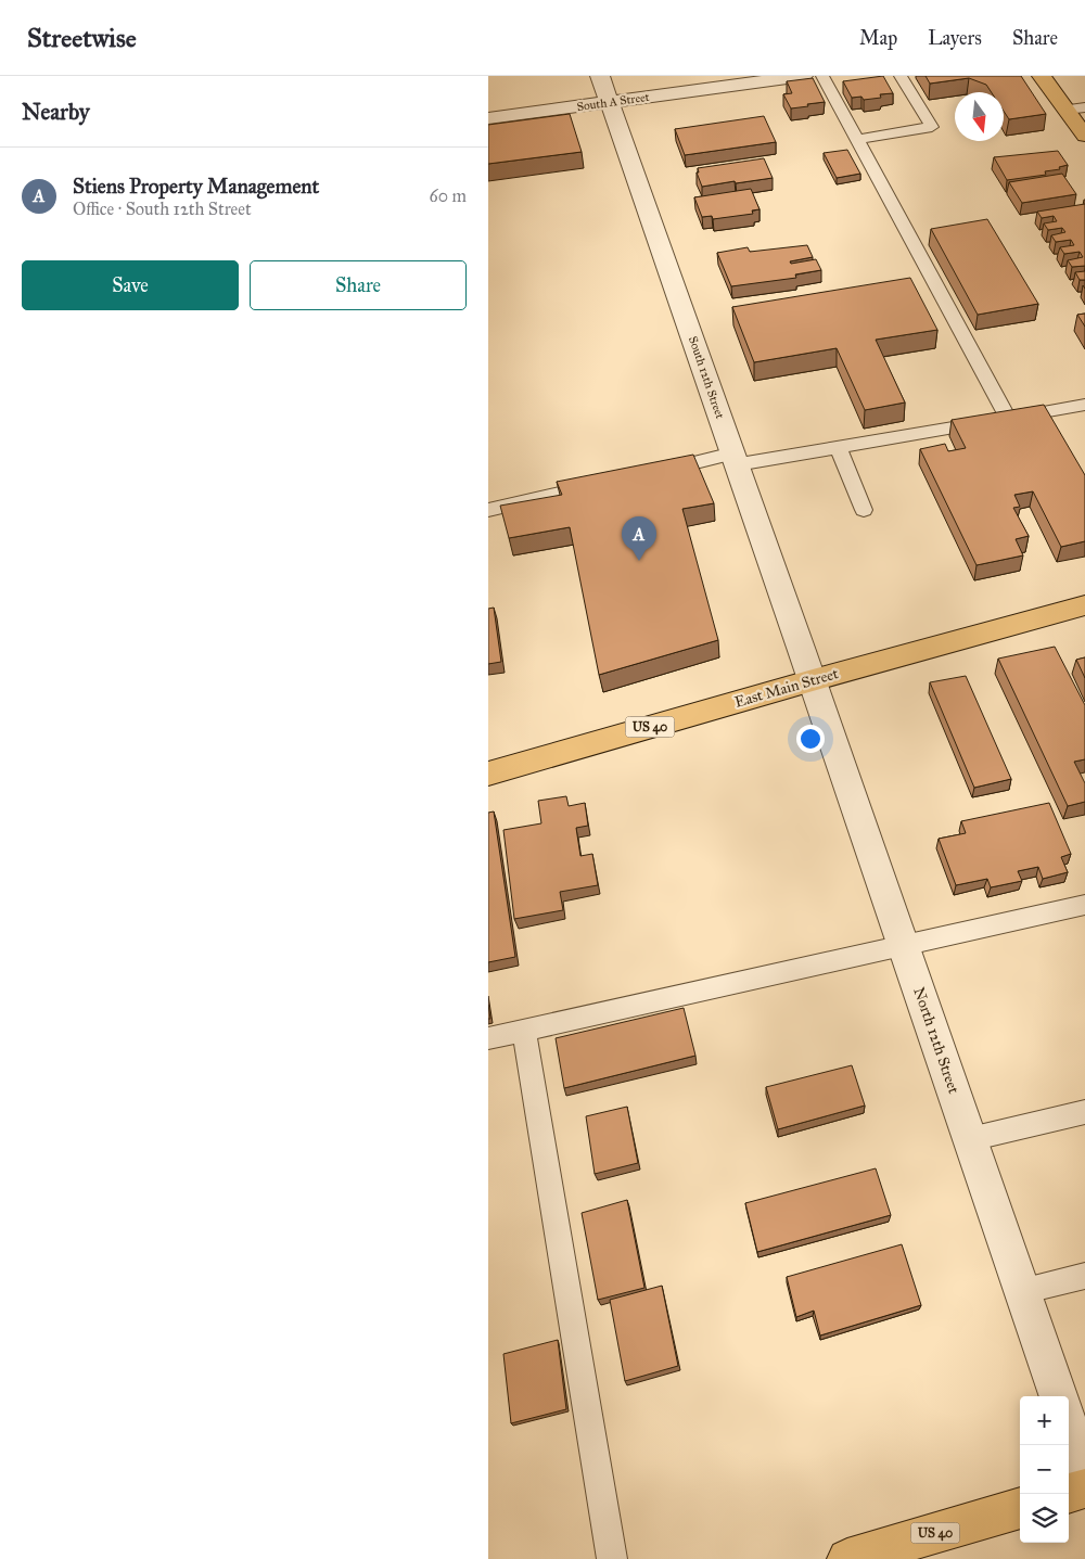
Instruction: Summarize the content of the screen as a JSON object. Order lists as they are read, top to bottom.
{
  "streets": {
    "main road": ["East Main Street", "US 40"],
    "street": ["South A Street", "South 12th Street", "North 12th Street"]
  },
  "crossings": [
    ["South A Street", "South 12th Street"],
    ["South 12th Street", "East Main Street"],
    ["South 12th Street", "North 12th Street"],
    ["East Main Street", "North 12th Street"]
  ],
  "north": "bottom",
  "page": {
    "header": "Streetwise",
    "nav": ["Map", "Layers", "Share"],
    "heading": "Nearby",
    "list": [
      {
        "mark": "A",
        "name": "Stiens Property Management",
        "note": "Office · South 12th Street",
        "value": "60 m"
      }
    ],
    "buttons": ["Save", "Share"],
    "pins": "A",
    "map_buttons": ["+", "−"]
  }
}
